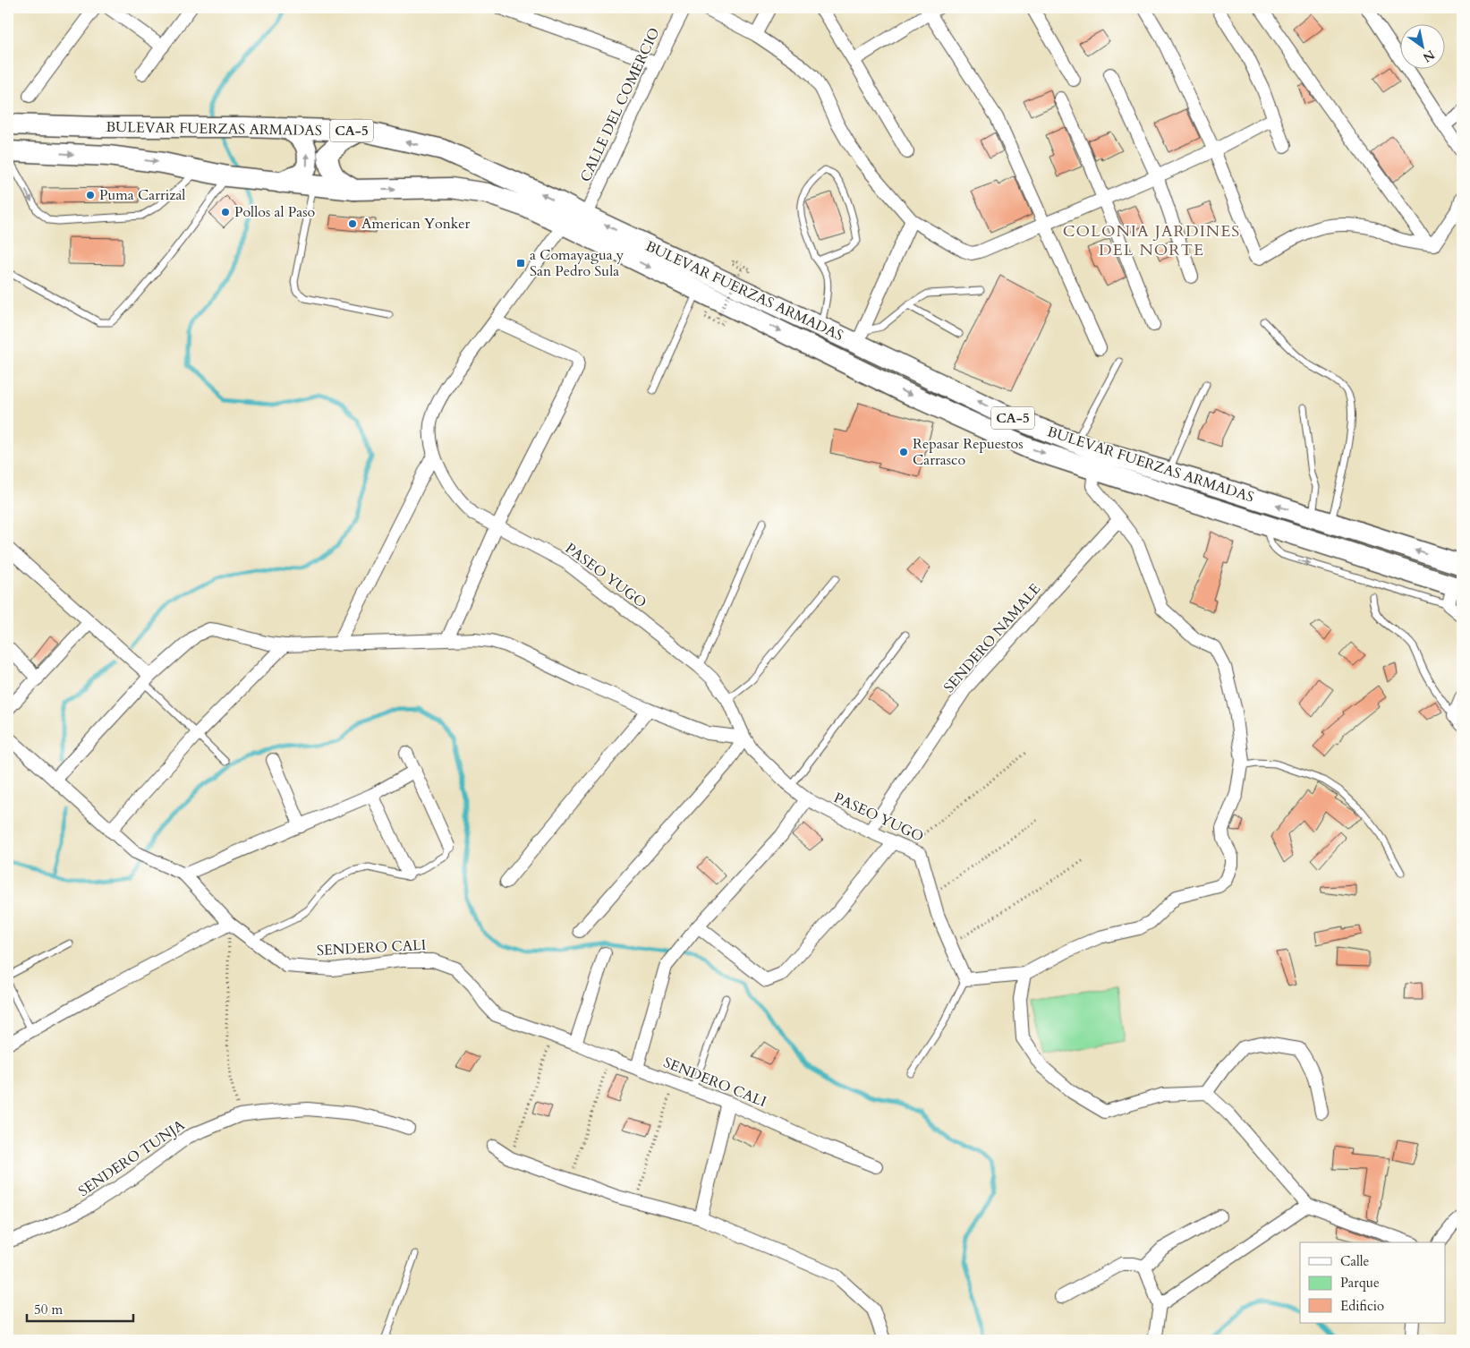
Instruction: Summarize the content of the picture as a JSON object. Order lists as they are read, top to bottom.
{
  "streets": {
    "highway": ["BULEVAR FUERZAS ARMADAS", "CA-5"],
    "street": [
      "CALLE DEL COMERCIO",
      "PASEO YUGO",
      "SENDERO NAMALE",
      "SENDERO CALI",
      "SENDERO TUNJA"
    ]
  },
  "crossings": [
    ["CALLE DEL COMERCIO", "BULEVAR FUERZAS ARMADAS"],
    ["BULEVAR FUERZAS ARMADAS", "PASEO YUGO"],
    ["PASEO YUGO", "SENDERO NAMALE"]
  ],
  "districts": ["COLONIA JARDINES DEL NORTE"],
  "places": {
    "other": [
      "Puma Carrizal",
      "Pollos al Paso",
      "American Yonker",
      "Repasar Repuestos Carrasco"
    ],
    "transit": ["a Comayagua y San Pedro Sula"]
  },
  "legend": ["Calle", "Parque", "Edificio"],
  "scale_bar": "50 m",
  "north": "bottom right"
}
